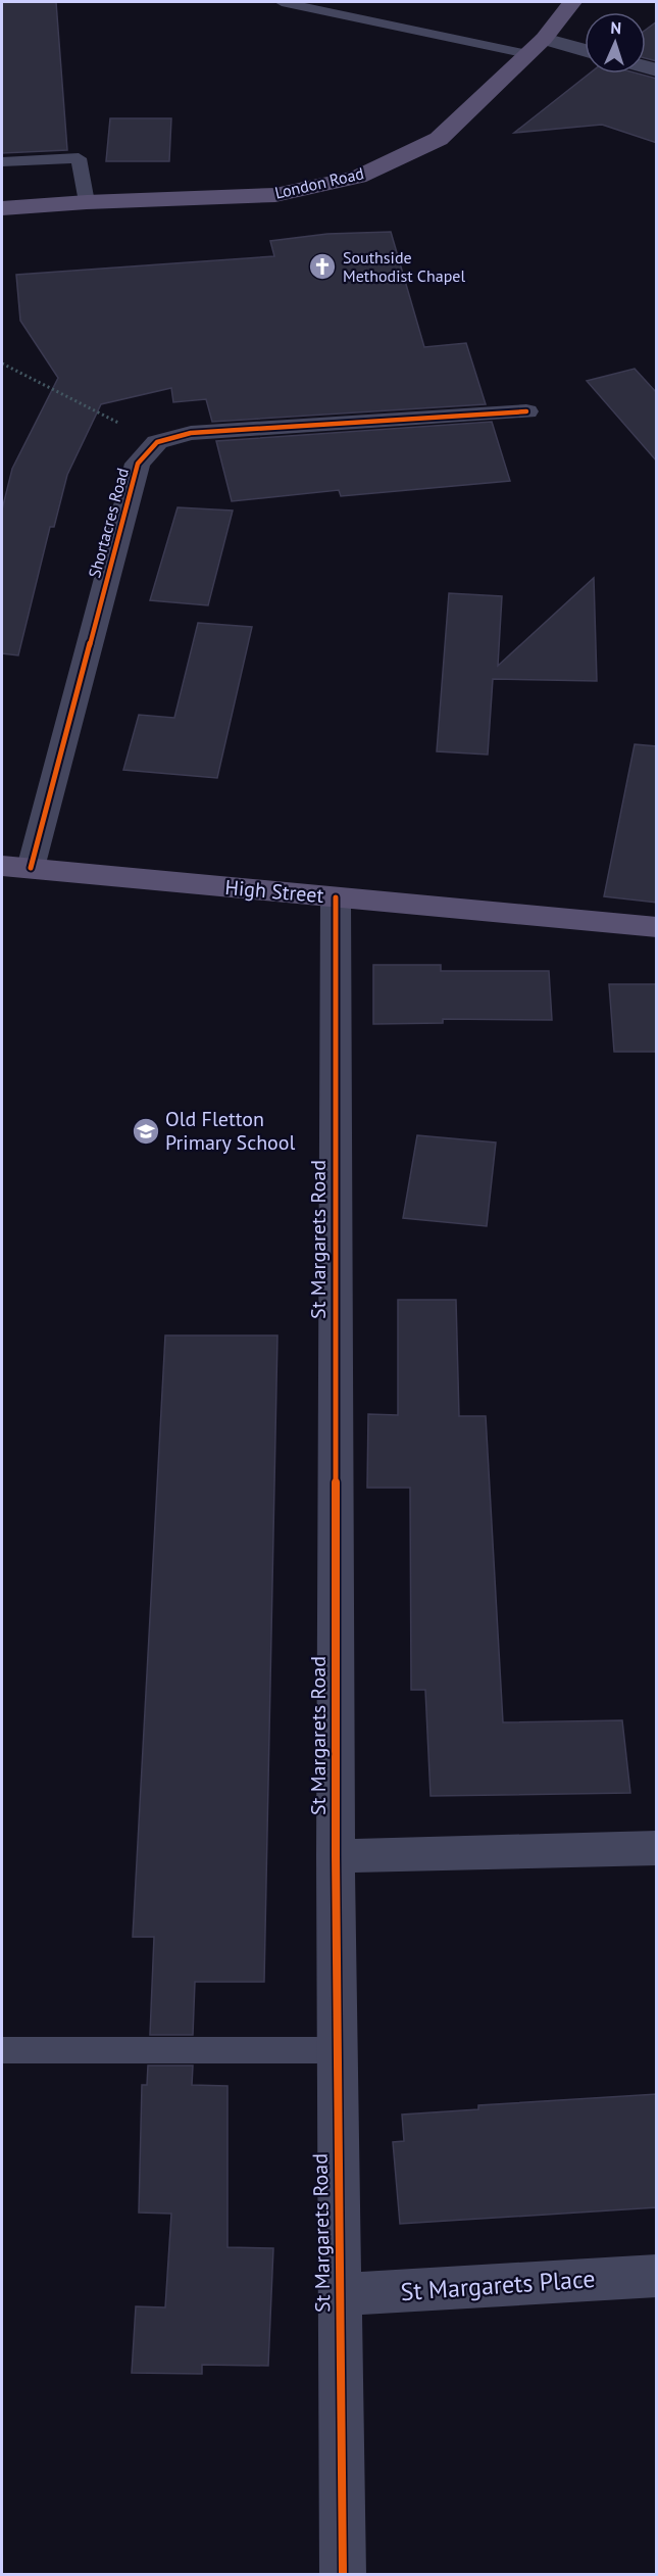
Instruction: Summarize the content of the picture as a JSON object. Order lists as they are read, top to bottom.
{
  "streets": {
    "main road": ["London Road", "High Street"],
    "street": ["Shortacres Road", "St Margarets Road", "St Margarets Place"]
  },
  "crossings": [
    ["Shortacres Road", "High Street"],
    ["High Street", "St Margarets Road"],
    ["St Margarets Road", "St Margarets Place"]
  ],
  "places": {
    "church": ["Southside Methodist Chapel"],
    "school or university": ["Old Fletton Primary School"]
  },
  "north": "top"
}
